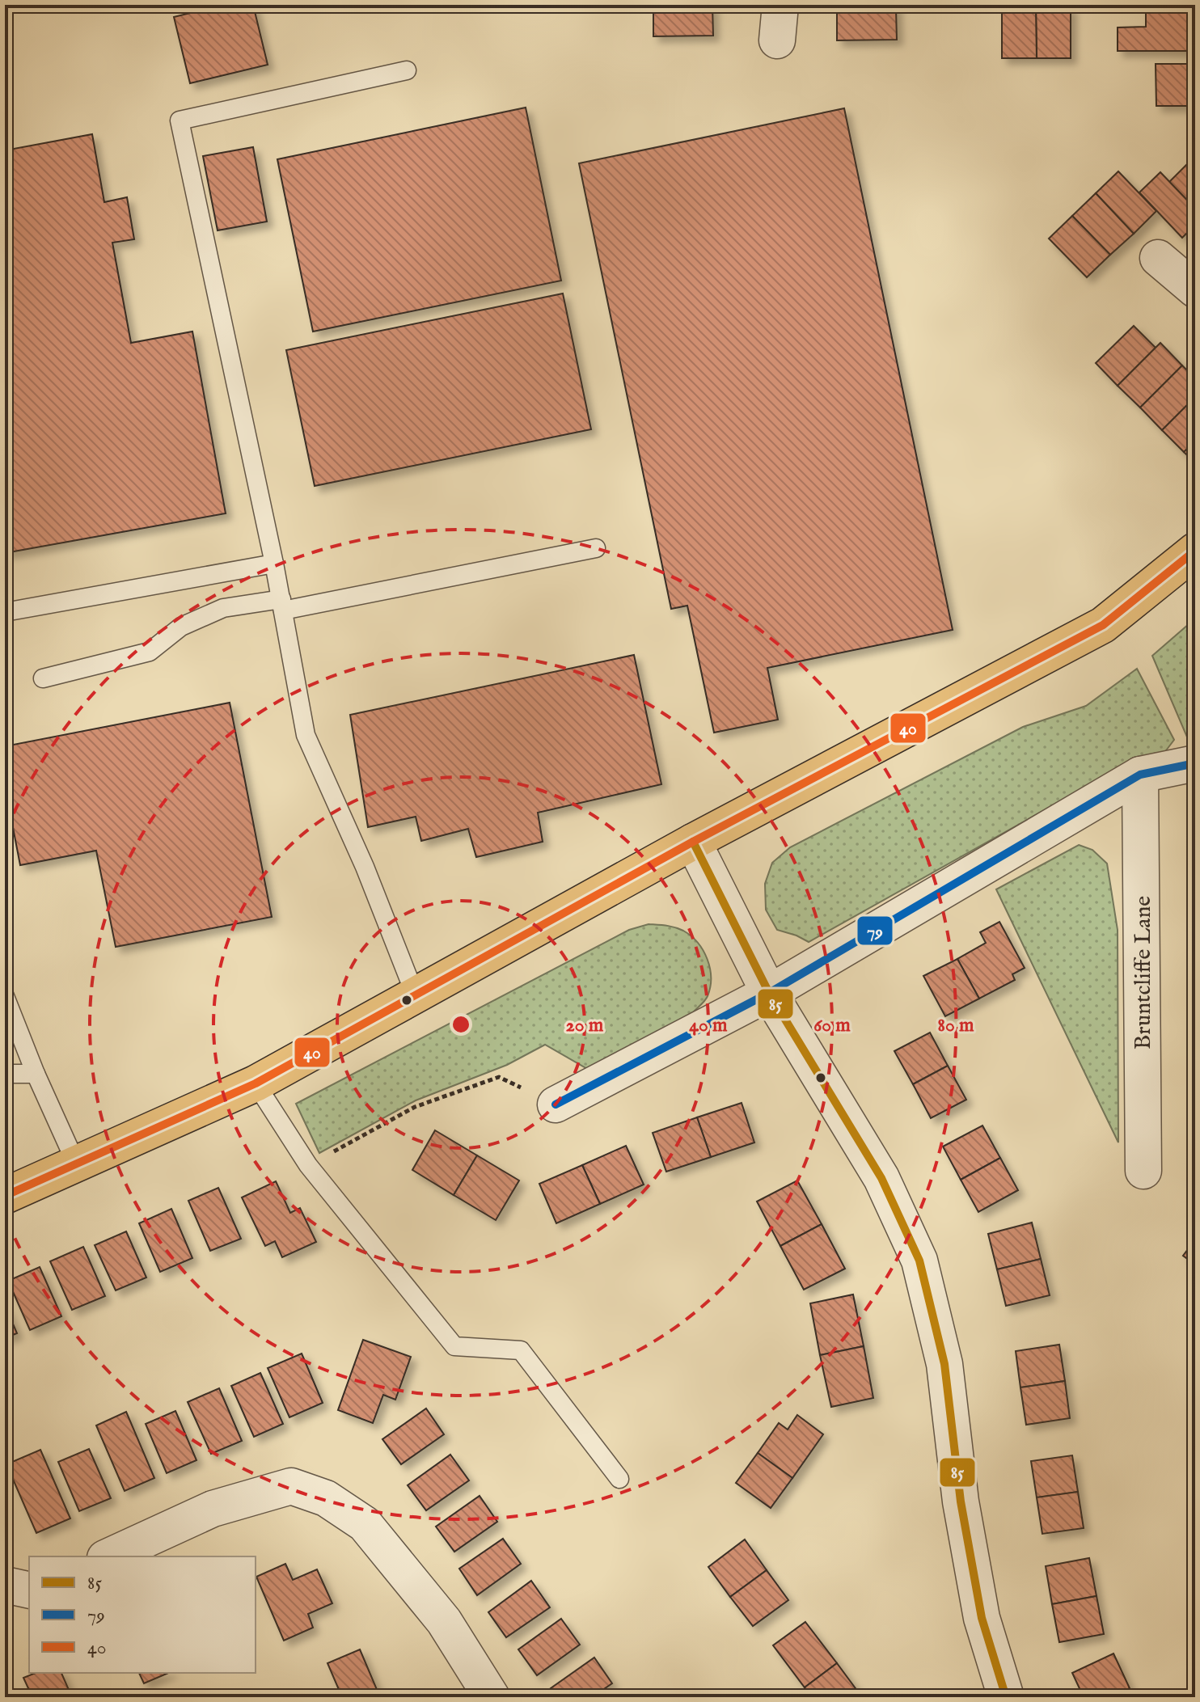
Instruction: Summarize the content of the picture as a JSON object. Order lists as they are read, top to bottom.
{
  "streets": {
    "street": ["Bruntcliffe Lane"]
  },
  "lines": ["transit line 40", "transit line 79", "transit line 85"],
  "legend": ["85", "79", "40"],
  "rings": [
    "20 m",
    "40 m",
    "60 m",
    "80 m"
  ]
}
